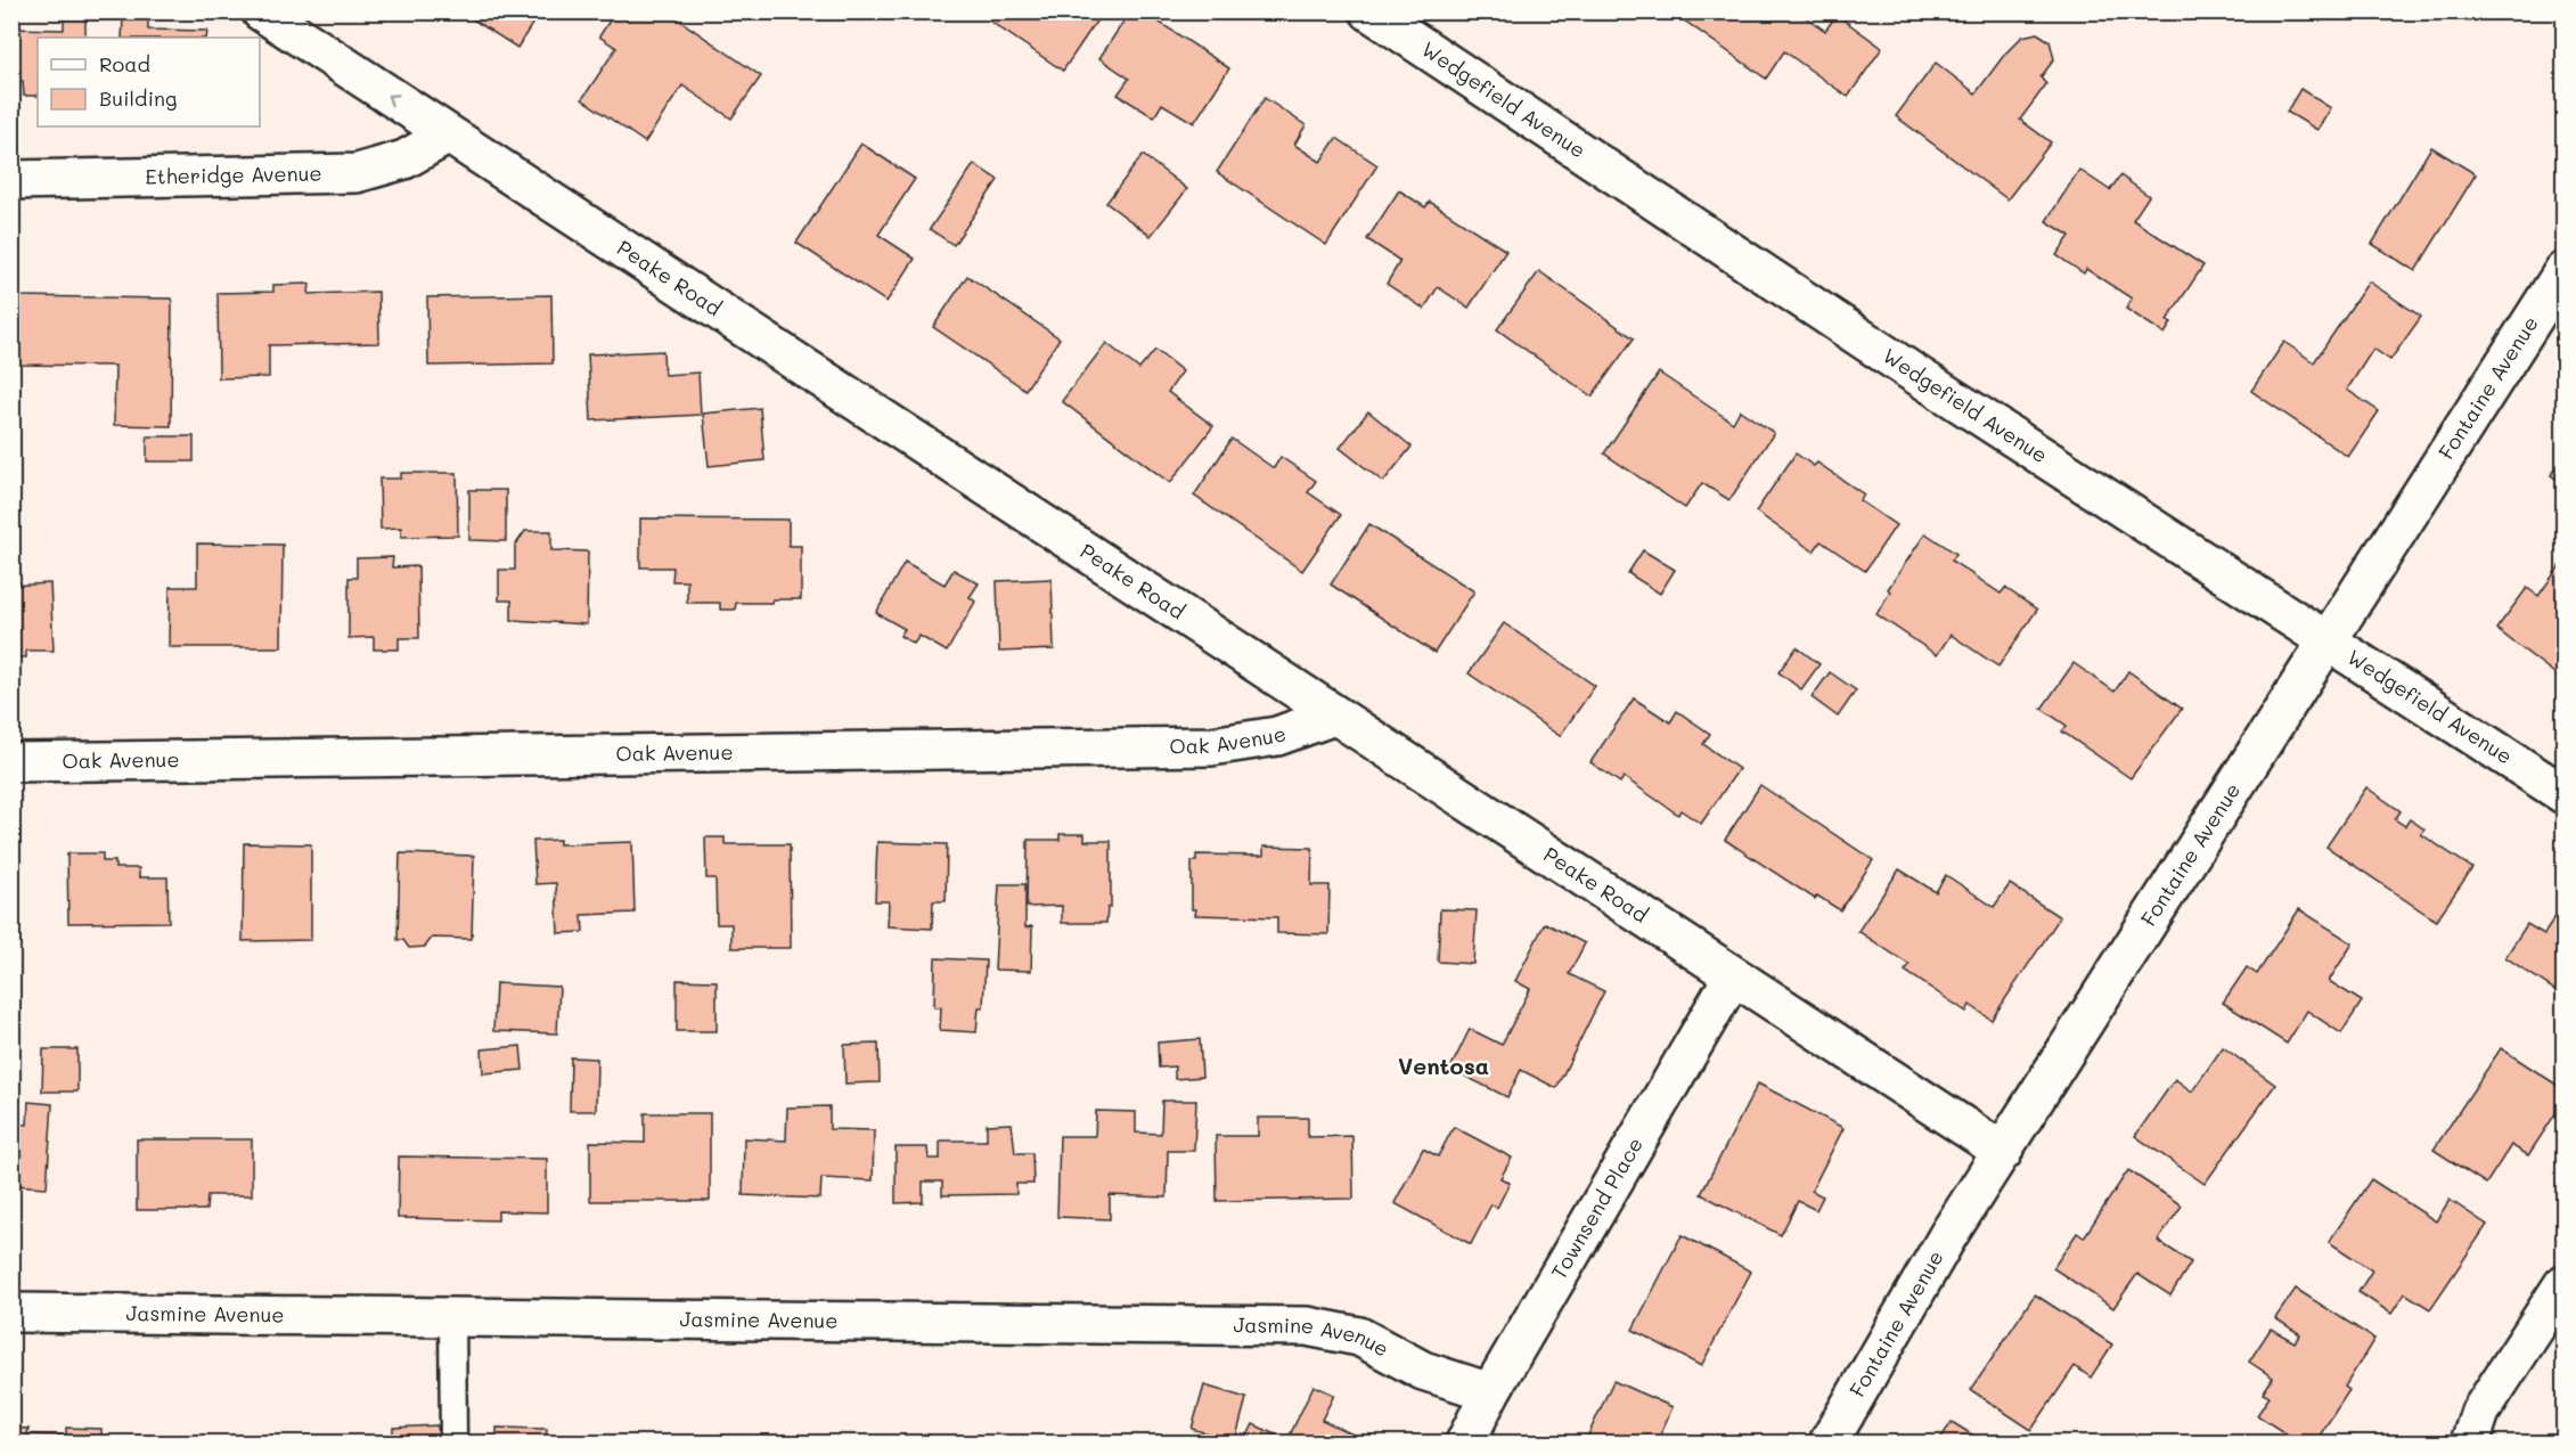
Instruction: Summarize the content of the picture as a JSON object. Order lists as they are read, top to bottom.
{
  "streets": {
    "street": [
      "Wedgefield Avenue",
      "Etheridge Avenue",
      "Peake Road",
      "Fontaine Avenue",
      "Oak Avenue",
      "Townsend Place",
      "Jasmine Avenue"
    ]
  },
  "crossings": [
    ["Wedgefield Avenue", "Fontaine Avenue"],
    ["Etheridge Avenue", "Peake Road"],
    ["Peake Road", "Fontaine Avenue"],
    ["Peake Road", "Oak Avenue"],
    ["Peake Road", "Townsend Place"],
    ["Townsend Place", "Jasmine Avenue"]
  ],
  "districts": ["Ventosa"],
  "legend": ["Road", "Building"]
}
